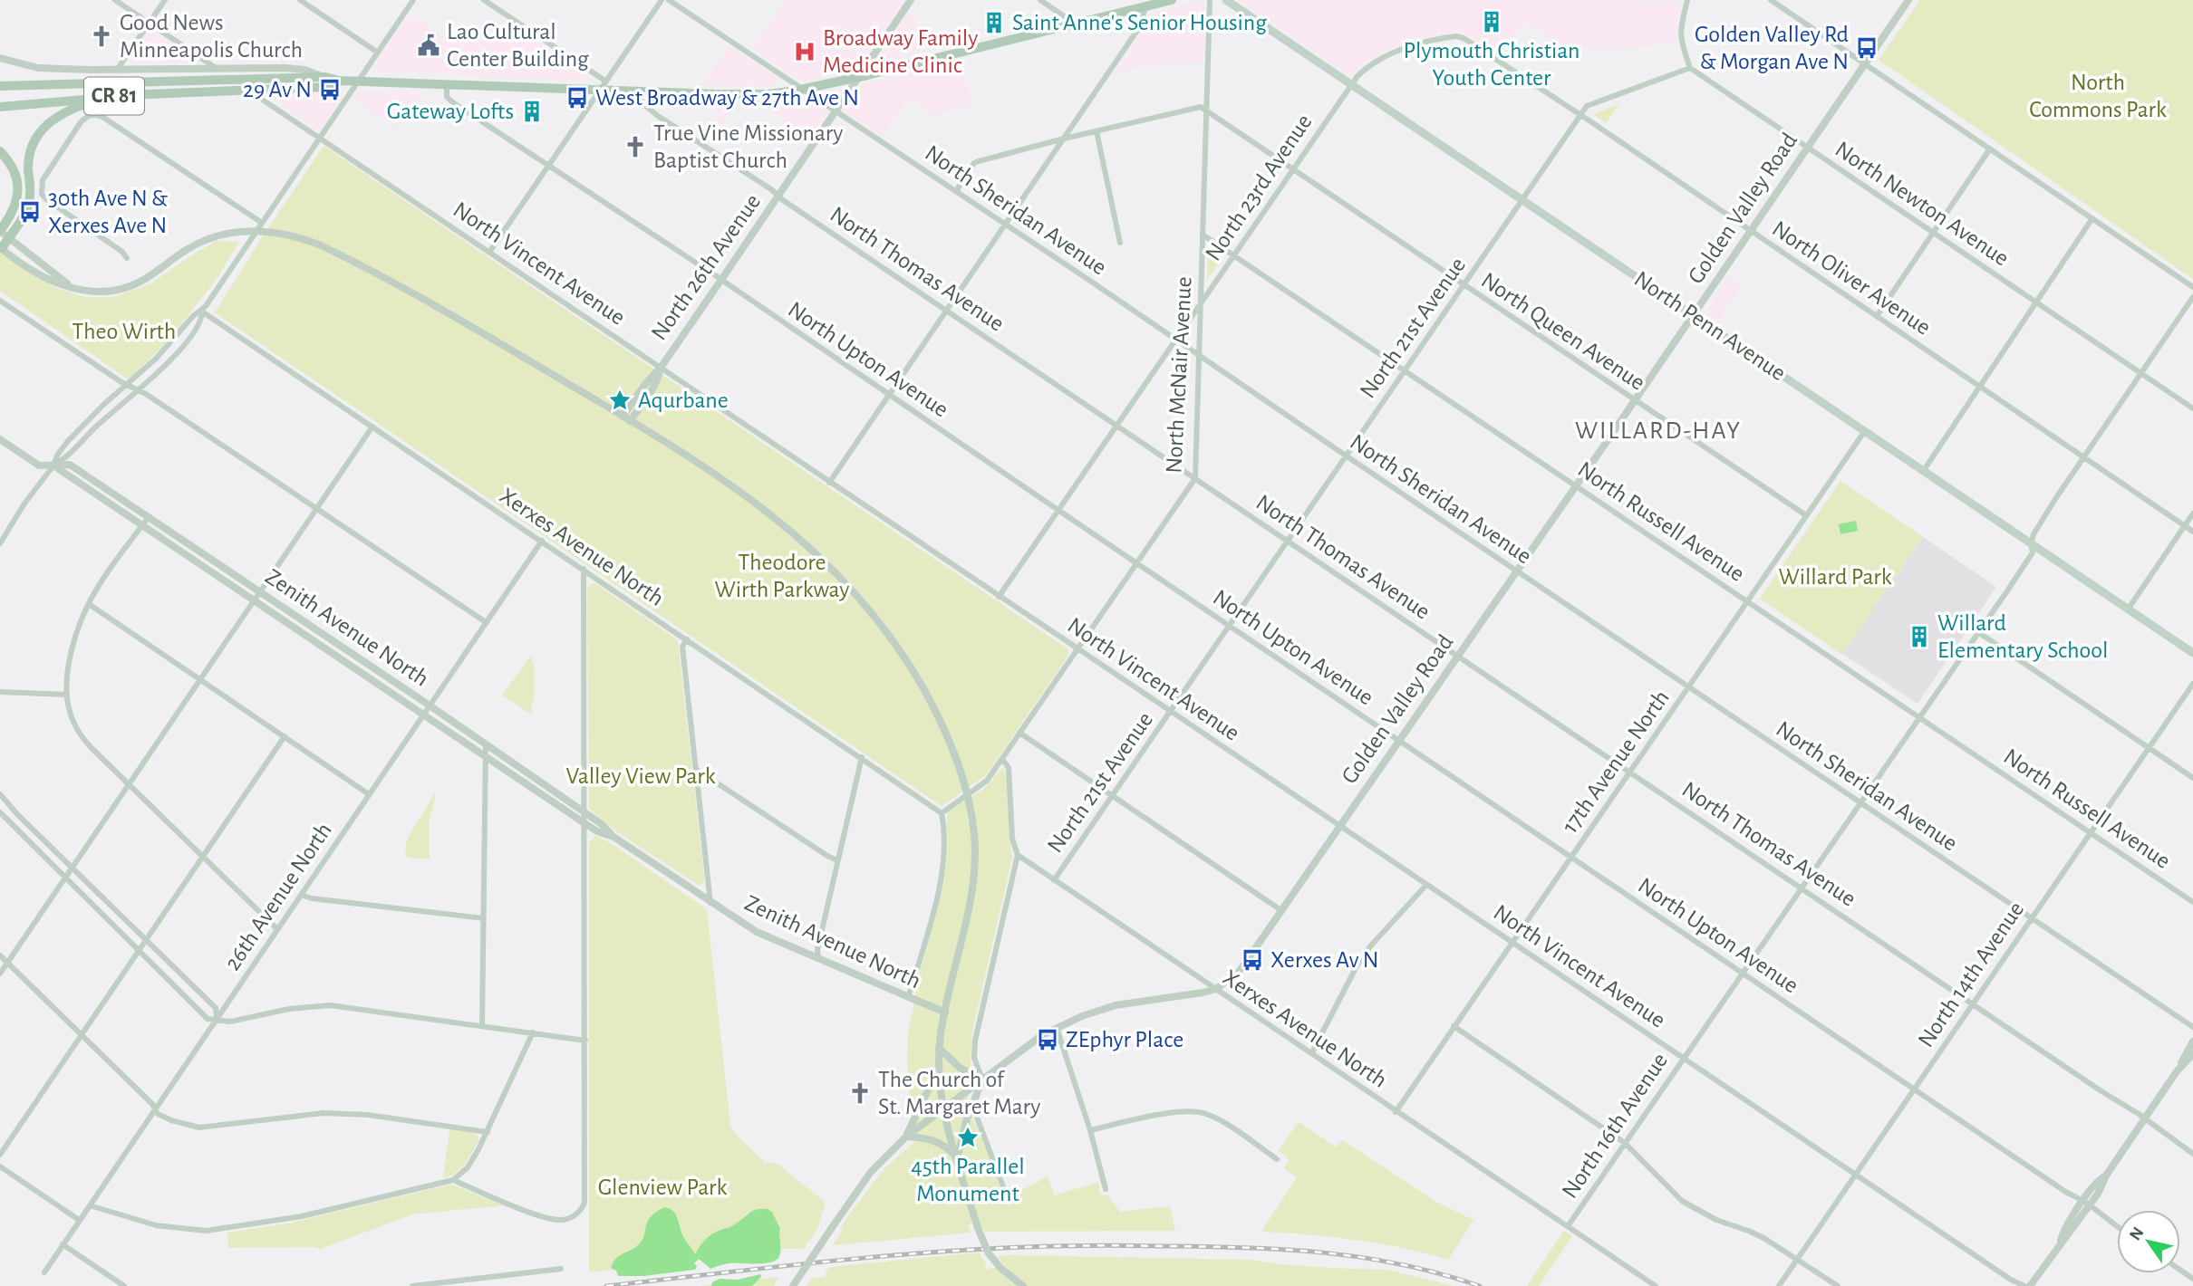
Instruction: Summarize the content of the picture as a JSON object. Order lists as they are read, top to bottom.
{
  "streets": {
    "main road": ["CR 81", "North Penn Avenue"],
    "street": [
      "North 23rd Avenue",
      "North Newton Avenue",
      "Golden Valley Road",
      "North Sheridan Avenue",
      "North Vincent Avenue",
      "North 26th Avenue",
      "North Thomas Avenue",
      "North Oliver Avenue",
      "North 21st Avenue",
      "North Queen Avenue",
      "North Upton Avenue",
      "North McNair Avenue",
      "North Russell Avenue",
      "Xerxes Avenue North",
      "Zenith Avenue North",
      "17th Avenue North",
      "26th Avenue North",
      "North 14th Avenue",
      "North 16th Avenue"
    ]
  },
  "crossings": [
    ["CR 81", "North Sheridan Avenue"],
    ["CR 81", "North 26th Avenue"],
    ["CR 81", "North Thomas Avenue"],
    ["CR 81", "North Upton Avenue"],
    ["North 23rd Avenue", "North Sheridan Avenue"],
    ["North 23rd Avenue", "North Vincent Avenue"],
    ["North 23rd Avenue", "North Thomas Avenue"],
    ["North 23rd Avenue", "North Oliver Avenue"],
    ["North 23rd Avenue", "North Penn Avenue"],
    ["North 23rd Avenue", "North Queen Avenue"],
    ["North 23rd Avenue", "North Upton Avenue"],
    ["North 23rd Avenue", "North McNair Avenue"],
    ["North 23rd Avenue", "North Russell Avenue"],
    ["North Newton Avenue", "Golden Valley Road"],
    ["North Newton Avenue", "North 21st Avenue"],
    ["Golden Valley Road", "North Sheridan Avenue"],
    ["Golden Valley Road", "North Vincent Avenue"],
    ["Golden Valley Road", "North Thomas Avenue"],
    ["Golden Valley Road", "North Oliver Avenue"],
    ["Golden Valley Road", "North Penn Avenue"],
    ["Golden Valley Road", "North Queen Avenue"],
    ["Golden Valley Road", "North Upton Avenue"],
    ["Golden Valley Road", "North Russell Avenue"],
    ["Golden Valley Road", "Xerxes Avenue North"],
    ["North Sheridan Avenue", "North 26th Avenue"],
    ["North Sheridan Avenue", "North 21st Avenue"],
    ["North Sheridan Avenue", "North McNair Avenue"],
    ["North Sheridan Avenue", "17th Avenue North"],
    ["North Sheridan Avenue", "North 14th Avenue"],
    ["North Sheridan Avenue", "North 16th Avenue"],
    ["North Vincent Avenue", "North 26th Avenue"],
    ["North Vincent Avenue", "North 21st Avenue"],
    ["North Vincent Avenue", "North McNair Avenue"],
    ["North Vincent Avenue", "17th Avenue North"],
    ["North Vincent Avenue", "North 14th Avenue"],
    ["North Vincent Avenue", "North 16th Avenue"],
    ["North 26th Avenue", "North Thomas Avenue"],
    ["North 26th Avenue", "North Upton Avenue"],
    ["North Thomas Avenue", "North 21st Avenue"],
    ["North Thomas Avenue", "North McNair Avenue"],
    ["North Thomas Avenue", "17th Avenue North"],
    ["North Thomas Avenue", "North 14th Avenue"],
    ["North Thomas Avenue", "North 16th Avenue"],
    ["North Oliver Avenue", "North 21st Avenue"],
    ["North Oliver Avenue", "North 16th Avenue"],
    ["North Penn Avenue", "North 21st Avenue"],
    ["North Penn Avenue", "17th Avenue North"],
    ["North Penn Avenue", "North 16th Avenue"],
    ["North 21st Avenue", "North Queen Avenue"],
    ["North 21st Avenue", "North Upton Avenue"],
    ["North 21st Avenue", "North Russell Avenue"],
    ["North 21st Avenue", "Xerxes Avenue North"],
    ["North Queen Avenue", "North McNair Avenue"],
    ["North Queen Avenue", "17th Avenue North"],
    ["North Upton Avenue", "North McNair Avenue"],
    ["North Upton Avenue", "17th Avenue North"],
    ["North Upton Avenue", "North 14th Avenue"],
    ["North Upton Avenue", "North 16th Avenue"],
    ["North McNair Avenue", "North Russell Avenue"],
    ["North McNair Avenue", "Xerxes Avenue North"],
    ["North Russell Avenue", "17th Avenue North"],
    ["North Russell Avenue", "North 14th Avenue"],
    ["North Russell Avenue", "North 16th Avenue"],
    ["Xerxes Avenue North", "17th Avenue North"],
    ["Xerxes Avenue North", "26th Avenue North"],
    ["Xerxes Avenue North", "North 16th Avenue"],
    ["Zenith Avenue North", "26th Avenue North"]
  ],
  "districts": ["WILLARD-HAY"],
  "parks": [
    "North Commons Park",
    "Theo Wirth",
    "Theodore Wirth Parkway",
    "Willard Park",
    "Valley View Park",
    "Glenview Park"
  ],
  "places": {
    "building": [
      "Plymouth Christian Youth Center",
      "Saint Anne's Senior Housing",
      "Gateway Lofts",
      "Willard Elementary School"
    ],
    "church": ["Good News Minneapolis Church", "True Vine Missionary Baptist Church", "The Church of St. Margaret Mary"],
    "public building": ["Lao Cultural Center Building"],
    "bus stop": [
      "Golden Valley Rd & Morgan Ave N",
      "29 Av N",
      "West Broadway & 27th Ave N",
      "30th Ave N & Xerxes Ave N",
      "Xerxes Av N",
      "ZEphyr Place"
    ],
    "hospital": ["Broadway Family Medicine Clinic"],
    "place": ["Aqurbane", "45th Parallel Monument"]
  },
  "north": "top left"
}
